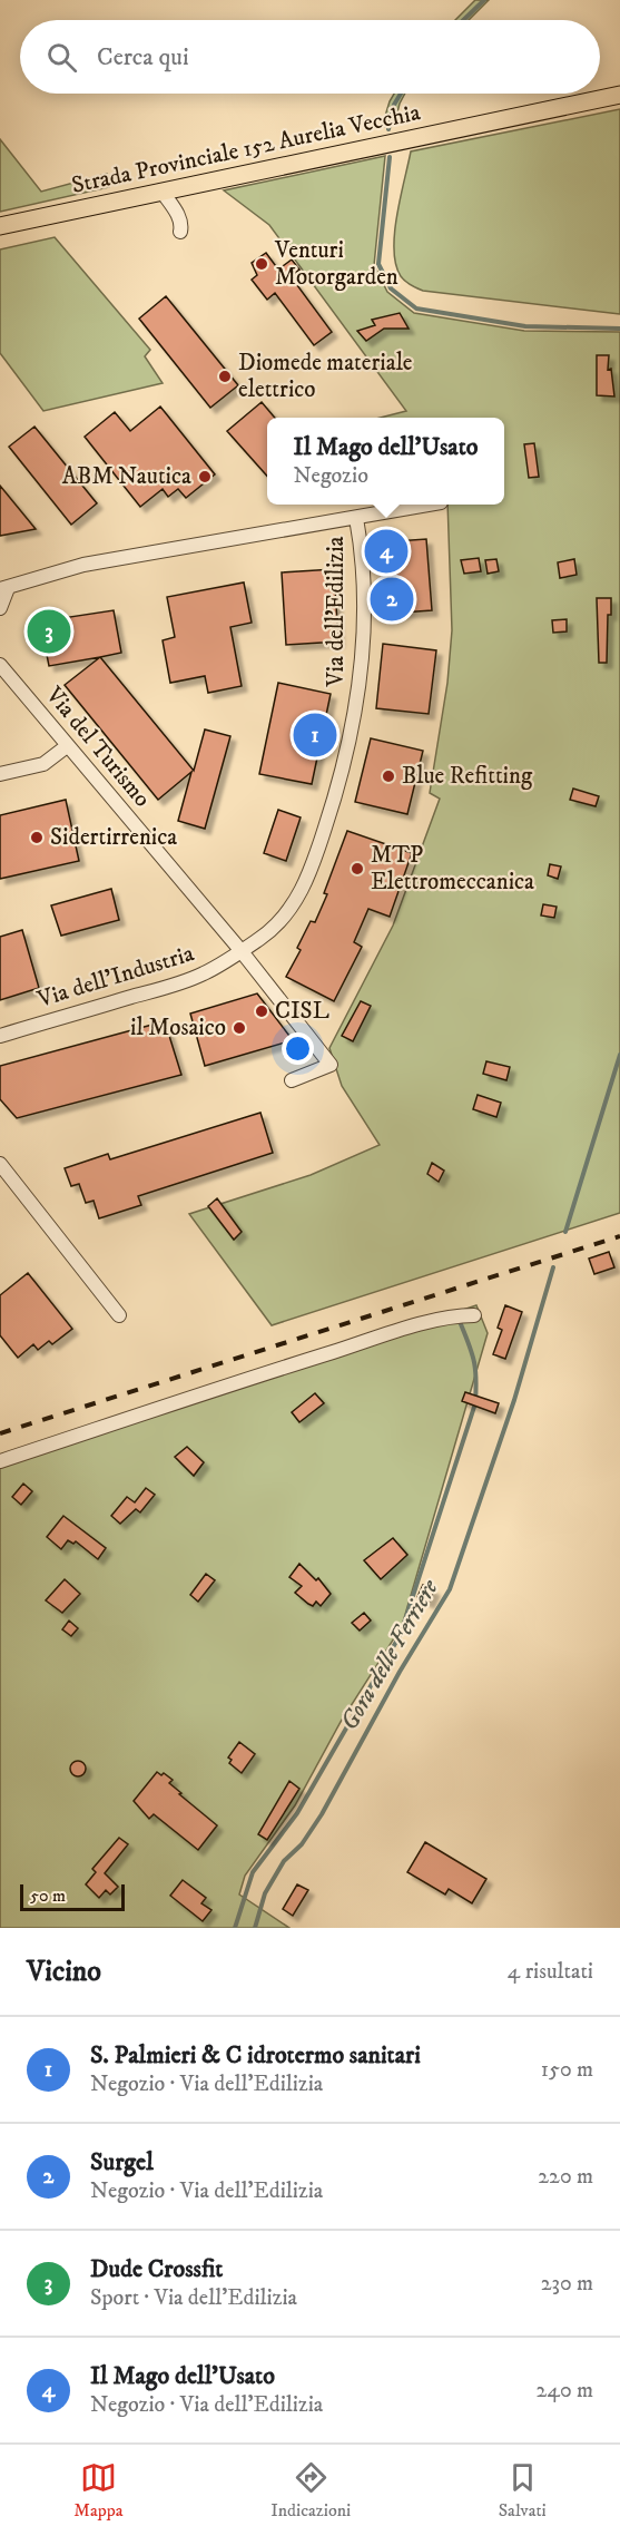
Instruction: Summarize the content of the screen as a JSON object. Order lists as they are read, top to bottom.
{
  "streets": {
    "main road": ["Strada Provinciale 152 Aurelia Vecchia"],
    "street": ["Via dell'Edilizia", "Via del Turismo", "Via dell'Industria"]
  },
  "crossings": [
    ["Via dell'Edilizia", "Via del Turismo"],
    ["Via dell'Edilizia", "Via dell'Industria"],
    ["Via del Turismo", "Via dell'Industria"]
  ],
  "water": ["Gora delle Ferriere"],
  "places": [
    "Venturi Motorgarden",
    "Diomede materiale elettrico",
    "ABM Nautica",
    "Blue Refitting",
    "Sidertirrenica",
    "MTP Elettromeccanica",
    "CISL",
    "il Mosaico"
  ],
  "scale_bar": "50 m",
  "page": {
    "search": "Cerca qui",
    "popup": ["Il Mago dell'Usato", "Negozio"],
    "pins": [
      "4",
      "2",
      "3",
      "1"
    ],
    "scale": "50 m",
    "heading": ["Vicino", "4 risultati"],
    "list": [
      {
        "mark": "1",
        "name": "S. Palmieri & C idrotermo sanitari",
        "note": "Negozio · Via dell'Edilizia",
        "value": "150 m"
      },
      {
        "mark": "2",
        "name": "Surgel",
        "note": "Negozio · Via dell'Edilizia",
        "value": "220 m"
      },
      {
        "mark": "3",
        "name": "Dude Crossfit",
        "note": "Sport · Via dell'Edilizia",
        "value": "230 m"
      },
      {
        "mark": "4",
        "name": "Il Mago dell'Usato",
        "note": "Negozio · Via dell'Edilizia",
        "value": "240 m"
      }
    ],
    "nav": ["Mappa", "Indicazioni", "Salvati"]
  }
}
